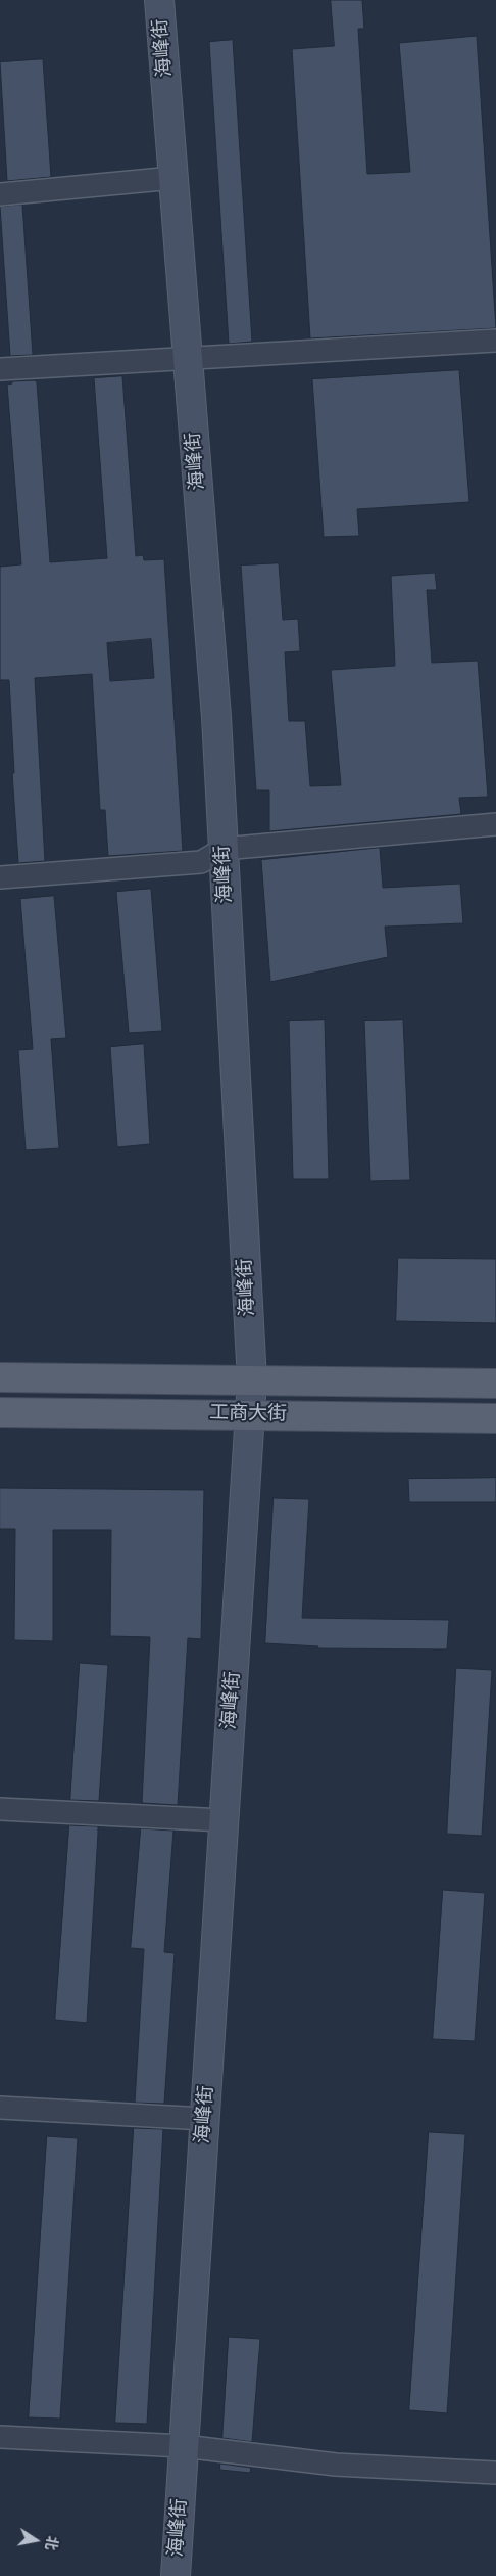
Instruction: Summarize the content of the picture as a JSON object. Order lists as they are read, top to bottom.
{
  "streets": {
    "main road": ["工商大街"],
    "street": ["海峰街"]
  },
  "crossings": [
    ["海峰街", "工商大街"]
  ],
  "north": "right"
}
